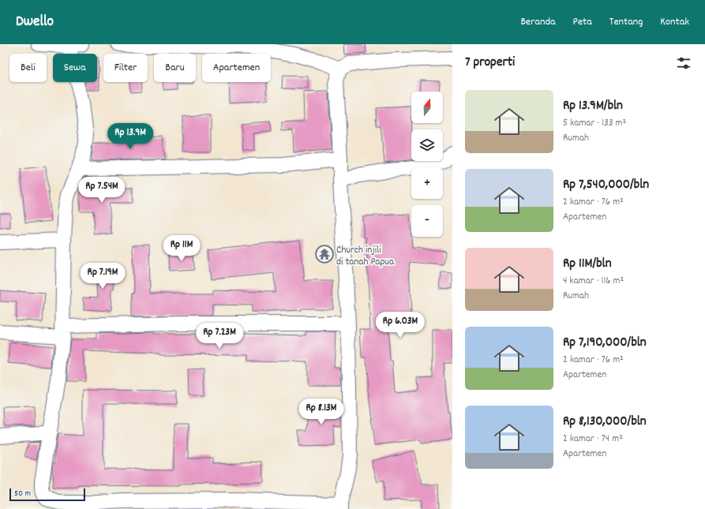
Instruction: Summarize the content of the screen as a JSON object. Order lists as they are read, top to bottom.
{
  "places": {
    "temple": ["Church injili di tanah Papua"]
  },
  "scale_bar": "50 m",
  "north": "top",
  "page": {
    "header": "Dwello",
    "nav": [
      "Beranda",
      "Peta",
      "Tentang",
      "Kontak"
    ],
    "heading": "7 properti",
    "chip": [
      "Beli",
      "Sewa",
      "Filter",
      "Baru",
      "Apartemen"
    ],
    "list": [
      {
        "name": "Rp 13.9M/bln",
        "note": "5 kamar · 133 m² · Rumah"
      },
      {
        "name": "Rp 7,540,000/bln",
        "note": "2 kamar · 76 m² · Apartemen"
      },
      {
        "name": "Rp 11M/bln",
        "note": "4 kamar · 116 m² · Rumah"
      },
      {
        "name": "Rp 7,190,000/bln",
        "note": "2 kamar · 76 m² · Apartemen"
      },
      {
        "name": "Rp 8,130,000/bln",
        "note": "2 kamar · 74 m² · Apartemen"
      }
    ],
    "map_buttons": ["+", "−"],
    "price": [
      "Rp 13.9M",
      "Rp 7.54M",
      "Rp 11M",
      "Rp 7.19M",
      "Rp 6.03M",
      "Rp 7.23M",
      "Rp 8.13M"
    ],
    "scale": "50 m"
  }
}
